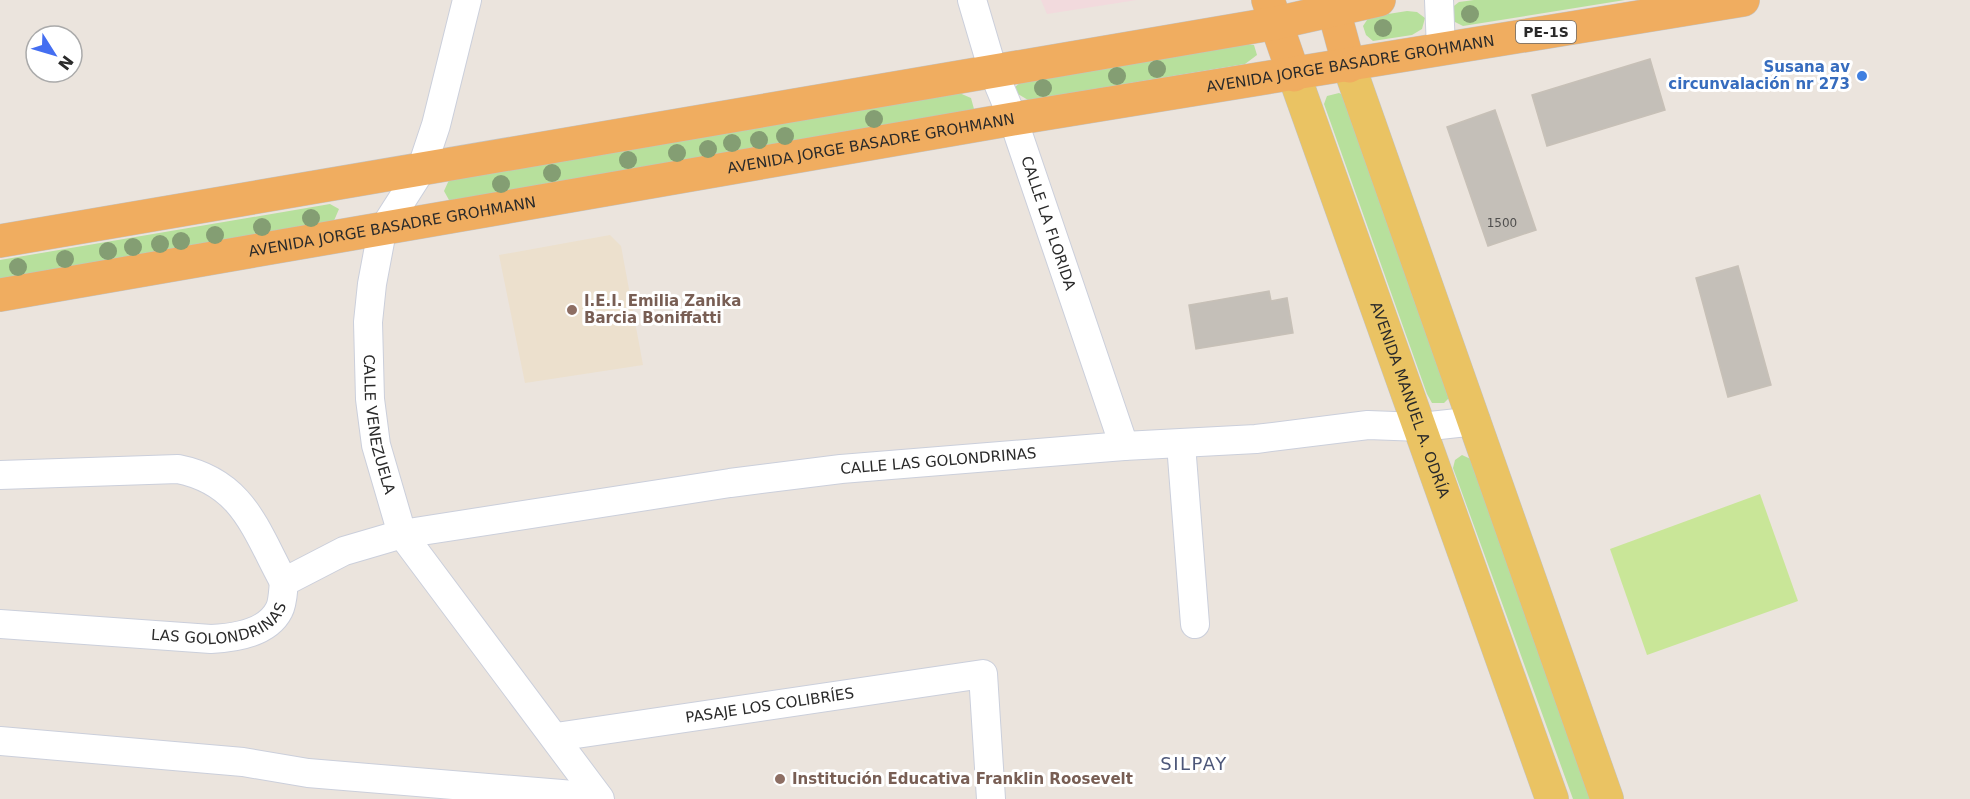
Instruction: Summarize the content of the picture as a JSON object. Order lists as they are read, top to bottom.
{
  "streets": {
    "highway": ["PE-1S", "AVENIDA JORGE BASADRE GROHMANN", "AVENIDA MANUEL A. ODRÍA"],
    "street": [
      "CALLE LA FLORIDA",
      "CALLE VENEZUELA",
      "CALLE LAS GOLONDRINAS",
      "LAS GOLONDRINAS",
      "PASAJE LOS COLIBRÍES"
    ]
  },
  "crossings": [
    ["AVENIDA JORGE BASADRE GROHMANN", "CALLE LA FLORIDA"],
    ["AVENIDA JORGE BASADRE GROHMANN", "AVENIDA MANUEL A. ODRÍA"],
    ["AVENIDA JORGE BASADRE GROHMANN", "CALLE VENEZUELA"],
    ["CALLE LA FLORIDA", "CALLE LAS GOLONDRINAS"],
    ["AVENIDA MANUEL A. ODRÍA", "CALLE LAS GOLONDRINAS"],
    ["CALLE VENEZUELA", "CALLE LAS GOLONDRINAS"],
    ["CALLE VENEZUELA", "LAS GOLONDRINAS"],
    ["CALLE VENEZUELA", "PASAJE LOS COLIBRÍES"],
    ["CALLE LAS GOLONDRINAS", "LAS GOLONDRINAS"]
  ],
  "districts": ["SILPAY"],
  "places": ["Susana av circunvalación nr 273", "I.E.I. Emilia Zanika Barcia Boniffatti", "Institución Educativa Franklin Roosevelt"],
  "house_numbers": ["1500"],
  "north": "bottom right"
}
